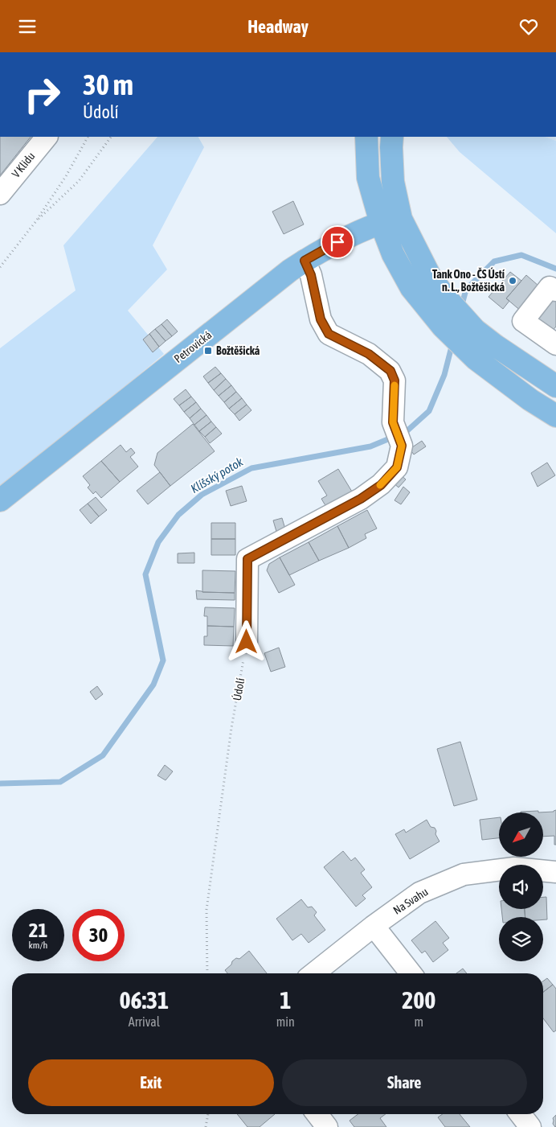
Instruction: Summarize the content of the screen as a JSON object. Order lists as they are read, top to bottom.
{
  "streets": {
    "main road": ["Petrovická"],
    "street": ["V Klidu", "Na Svahu"],
    "path": ["Údolí"]
  },
  "water": ["Klíšský potok"],
  "places": {
    "other": ["Tank Ono - ČS Ústí n. L., Božtěšická"],
    "transit": ["Božtěšická"]
  },
  "north": "bottom left",
  "page": {
    "header": "Headway",
    "turn": ["30 m", "Údolí"],
    "speed": "21 km/h",
    "limit": "30",
    "eta": [
      "06:31",
      "Arrival",
      "1",
      "min",
      "200",
      "m"
    ],
    "buttons": ["Exit", "Share"]
  }
}
